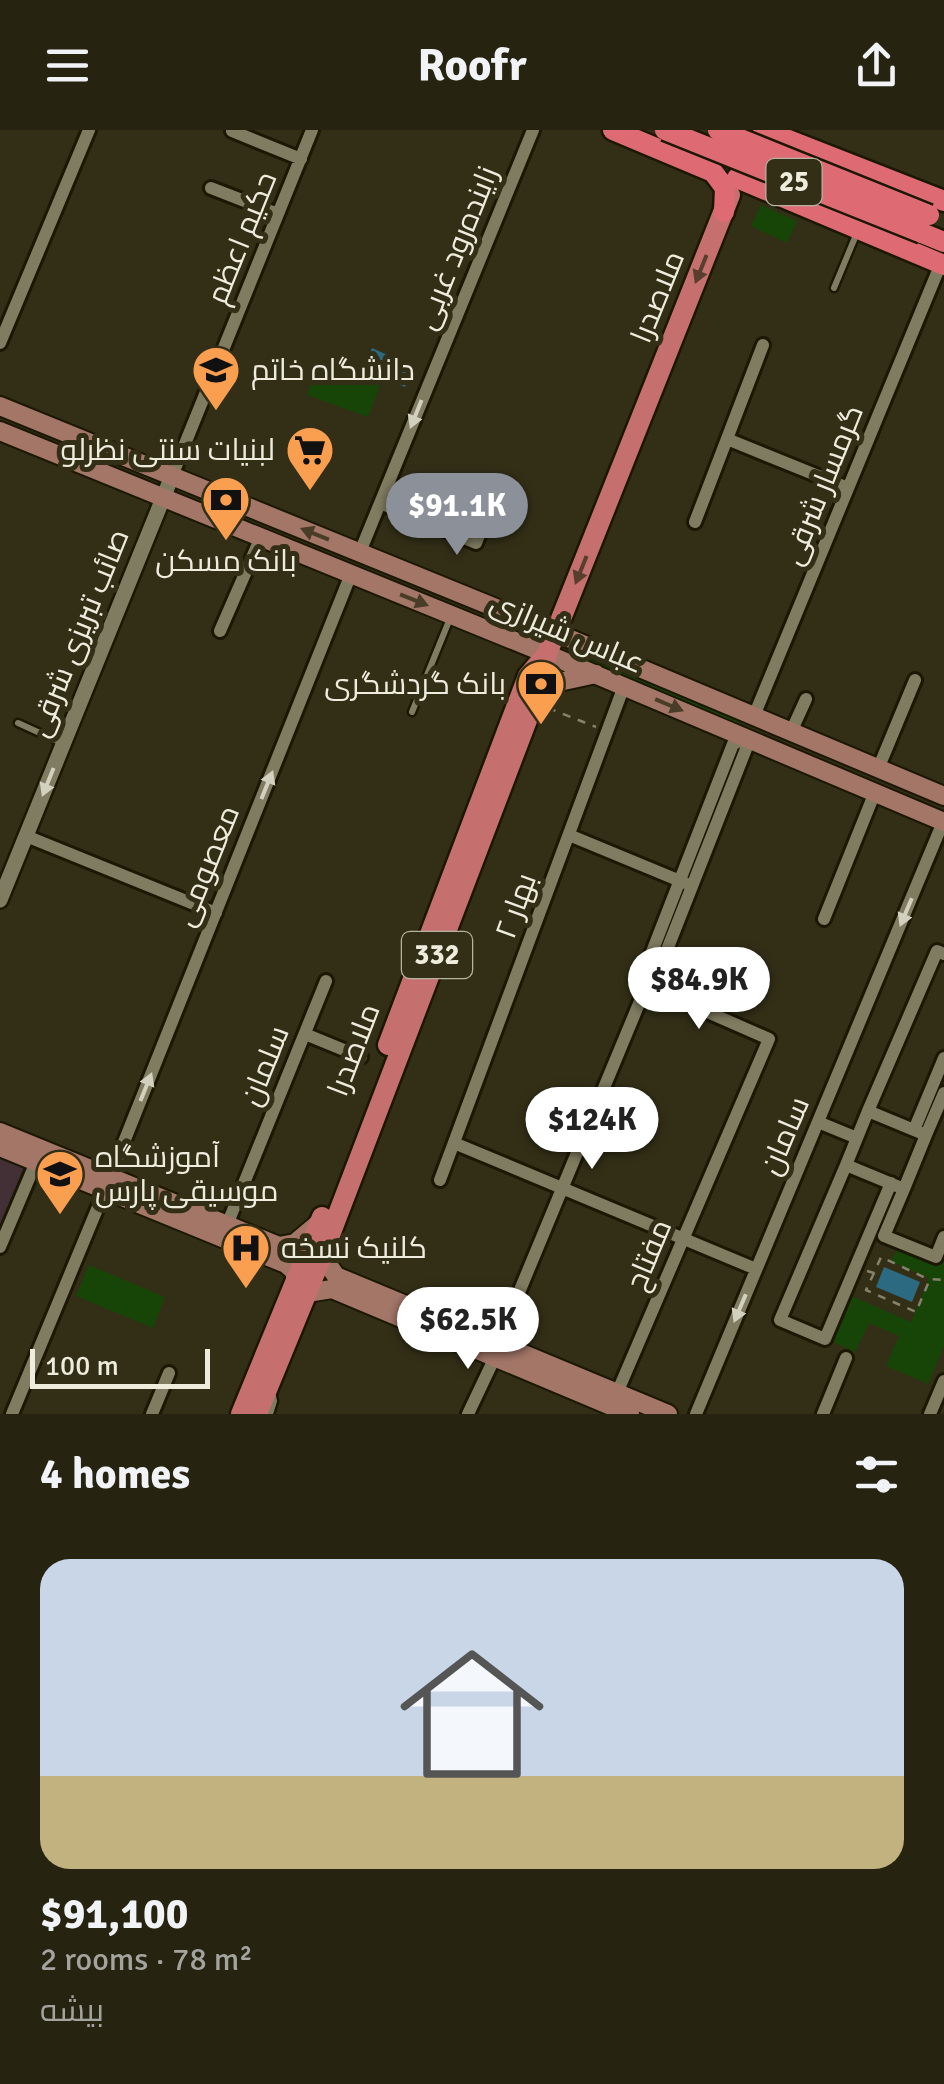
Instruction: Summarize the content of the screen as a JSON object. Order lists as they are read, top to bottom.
{
  "streets": {
    "highway": ["25"],
    "main road": ["ملاصدرا", "عباس شیرازی", "332"],
    "street": [
      "حکیم اعظم",
      "زاینده‌رود غربی",
      "گرمسار شرقی",
      "صائب تبریزی شرقی",
      "معصومی",
      "بهار ۲",
      "سلمان",
      "سامان",
      "مفتاح"
    ]
  },
  "crossings": [
    ["حکیم اعظم", "صائب تبریزی شرقی"],
    ["حکیم اعظم", "عباس شیرازی"],
    ["زاینده‌رود غربی", "عباس شیرازی"],
    ["ملاصدرا", "عباس شیرازی"],
    ["گرمسار شرقی", "عباس شیرازی"],
    ["صائب تبریزی شرقی", "عباس شیرازی"],
    ["عباس شیرازی", "معصومی"],
    ["عباس شیرازی", "بهار ۲"],
    ["عباس شیرازی", "سامان"]
  ],
  "one_way": ["زاینده‌رود غربی", "معصومی"],
  "places": {
    "school or university": ["دانشگاه خاتم", "آموزشگاه موسیقی پارس"],
    "supermarket": ["لبنیات سنتی نظرلو"],
    "bank": ["بانک مسکن", "بانک گردشگری"],
    "hospital": ["کلنیک نسخه"]
  },
  "scale_bar": "100 m",
  "page": {
    "header": "Roofr",
    "price": [
      "$91.1K",
      "$84.9K",
      "$124K",
      "$62.5K"
    ],
    "scale": "100 m",
    "heading": "4 homes",
    "list": [
      {
        "name": "$91,100",
        "note": "2 rooms · 78 m² · بیشه"
      }
    ]
  }
}
